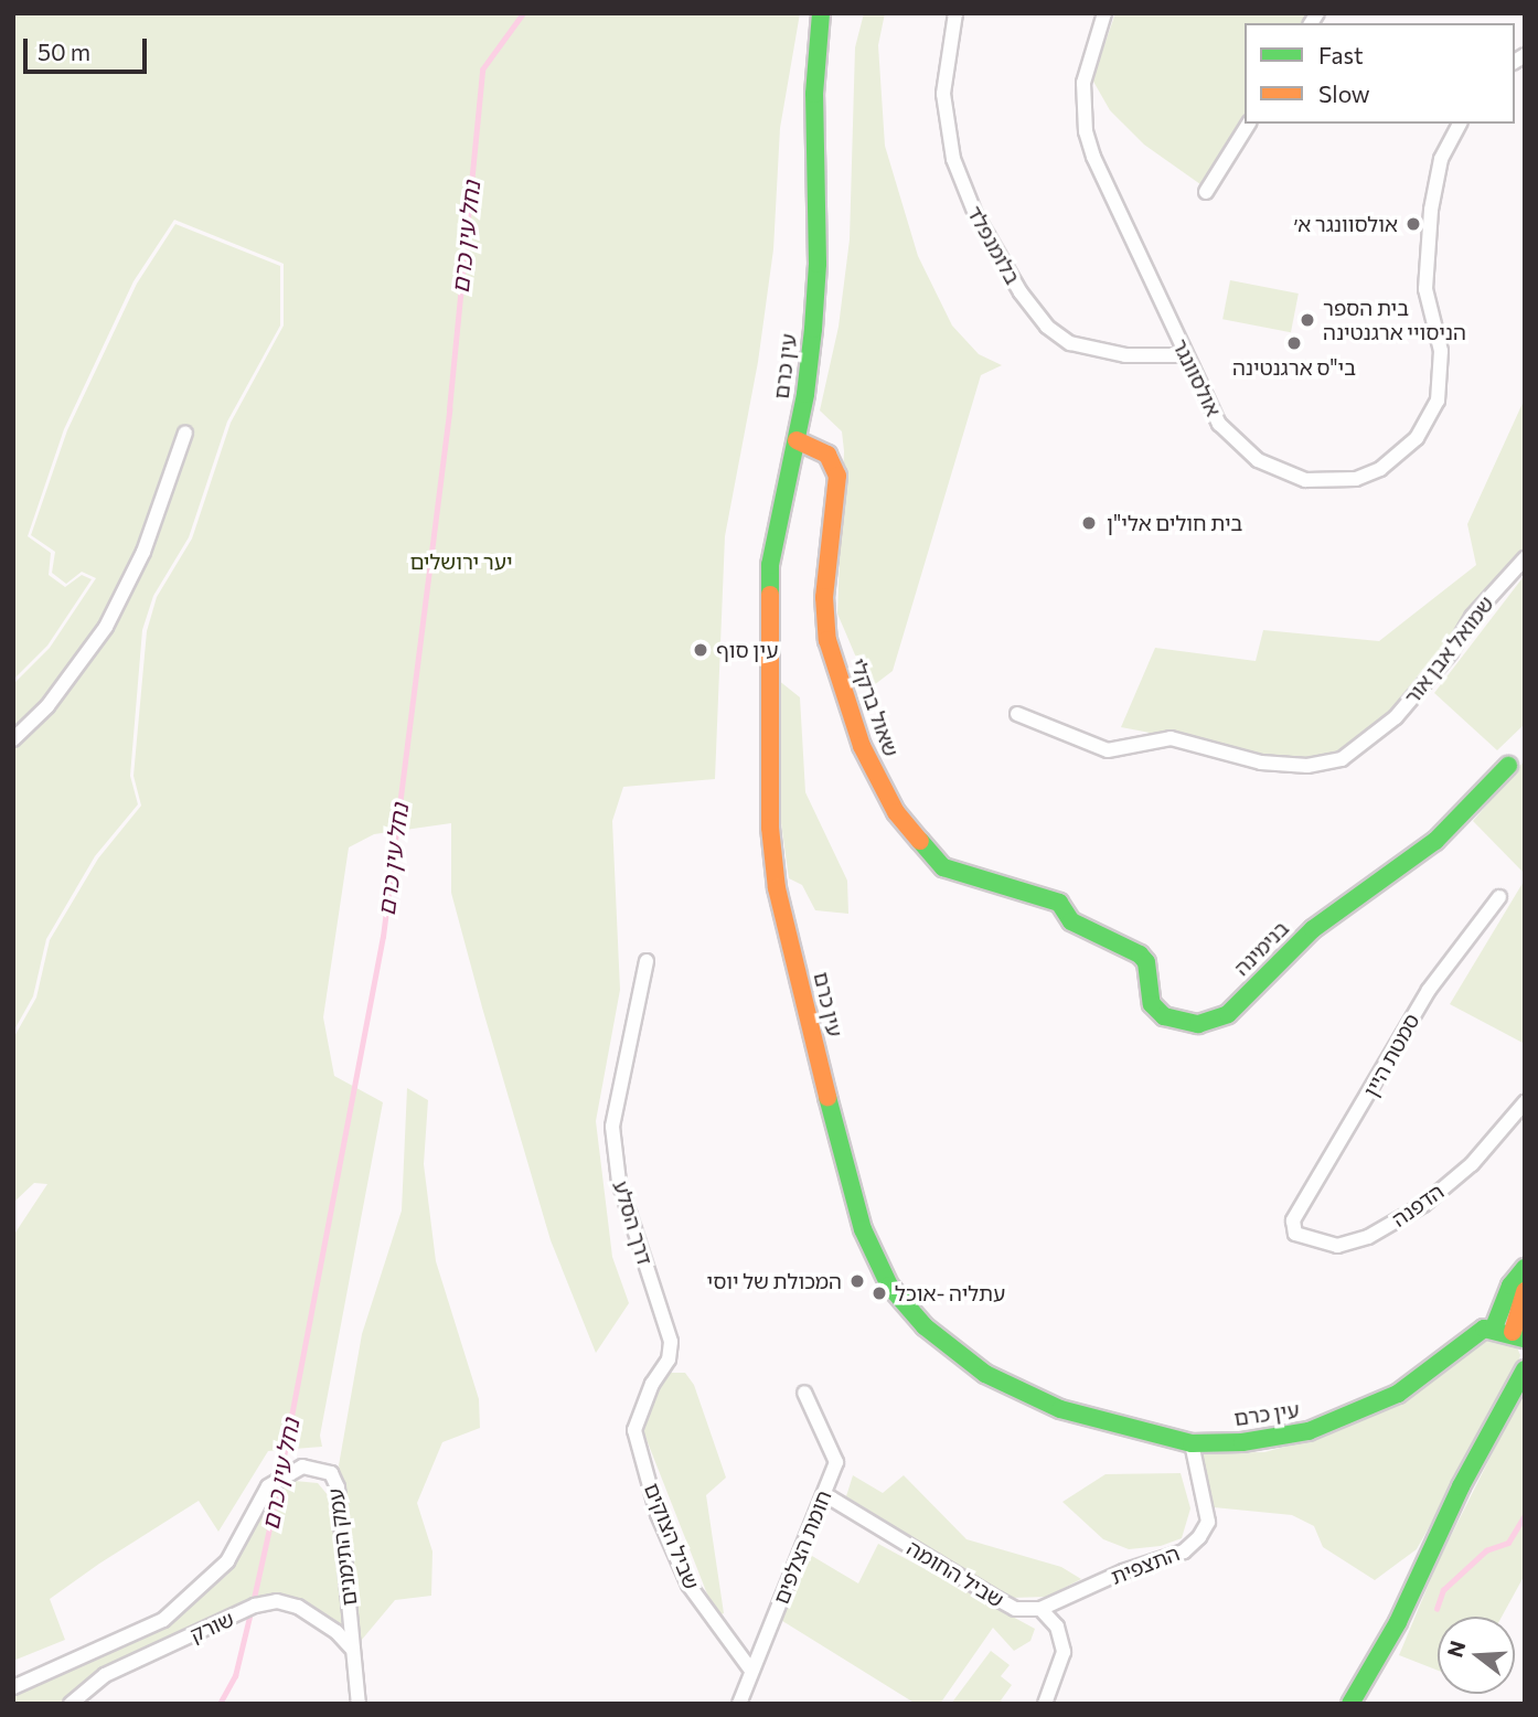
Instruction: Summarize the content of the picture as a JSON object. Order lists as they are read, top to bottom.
{
  "streets": {
    "main road": ["עין כרם", "שאול ברקלי", "בנימינה"],
    "street": [
      "בלומנפלד",
      "אולסוונגר",
      "שמואל אבן אור",
      "סמטת היין",
      "הדפנה",
      "דרך הסלע",
      "שביל הצוקים",
      "עמק התימנים",
      "חומת הצלפים",
      "התצפית",
      "שביל החומה",
      "שורק"
    ]
  },
  "crossings": [
    ["בלומנפלד", "אולסוונגר"],
    ["עין כרם", "שאול ברקלי"],
    ["עין כרם", "התצפית"],
    ["שאול ברקלי", "בנימינה"],
    ["סמטת היין", "הדפנה"],
    ["דרך הסלע", "שביל הצוקים"],
    ["שביל הצוקים", "חומת הצלפים"],
    ["עמק התימנים", "שורק"],
    ["חומת הצלפים", "שביל החומה"],
    ["התצפית", "שביל החומה"]
  ],
  "water": ["נחל עין כרם"],
  "parks": ["יער ירושלים"],
  "places": [
    "אולסוונגר א׳",
    "בית הספר הניסויי ארגנטינה",
    "בי\"ס ארגנטינה",
    "בית חולים אלי\"ן",
    "עין סוף",
    "המכולת של יוסי",
    "עתליה -אוכל"
  ],
  "legend": ["Fast", "Slow"],
  "scale_bar": "50 m",
  "north": "left"
}
